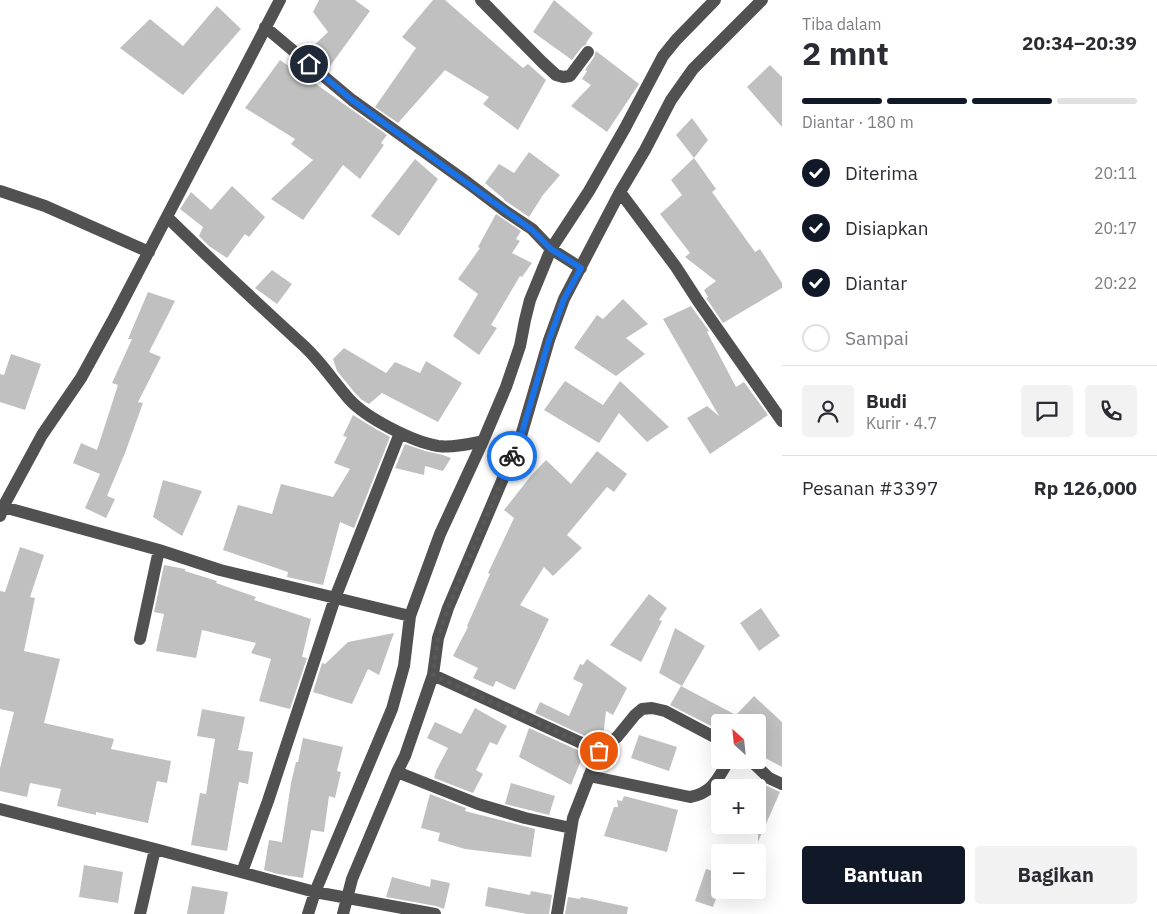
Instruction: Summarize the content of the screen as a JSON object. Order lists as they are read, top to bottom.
{
  "north": "top left",
  "page": {
    "heading": ["2 mnt", "Tiba dalam", "20:34–20:39"],
    "panel": [
      "Budi",
      "Kurir · 4.7",
      "Pesanan #3397",
      "Rp 126,000"
    ],
    "bar": "Diantar · 180 m",
    "list": [
      ["Diterima", "20:11"],
      ["Disiapkan", "20:17"],
      ["Diantar", "20:22"],
      "Sampai"
    ],
    "map_buttons": ["+", "−"],
    "buttons": ["Bantuan", "Bagikan"]
  }
}
